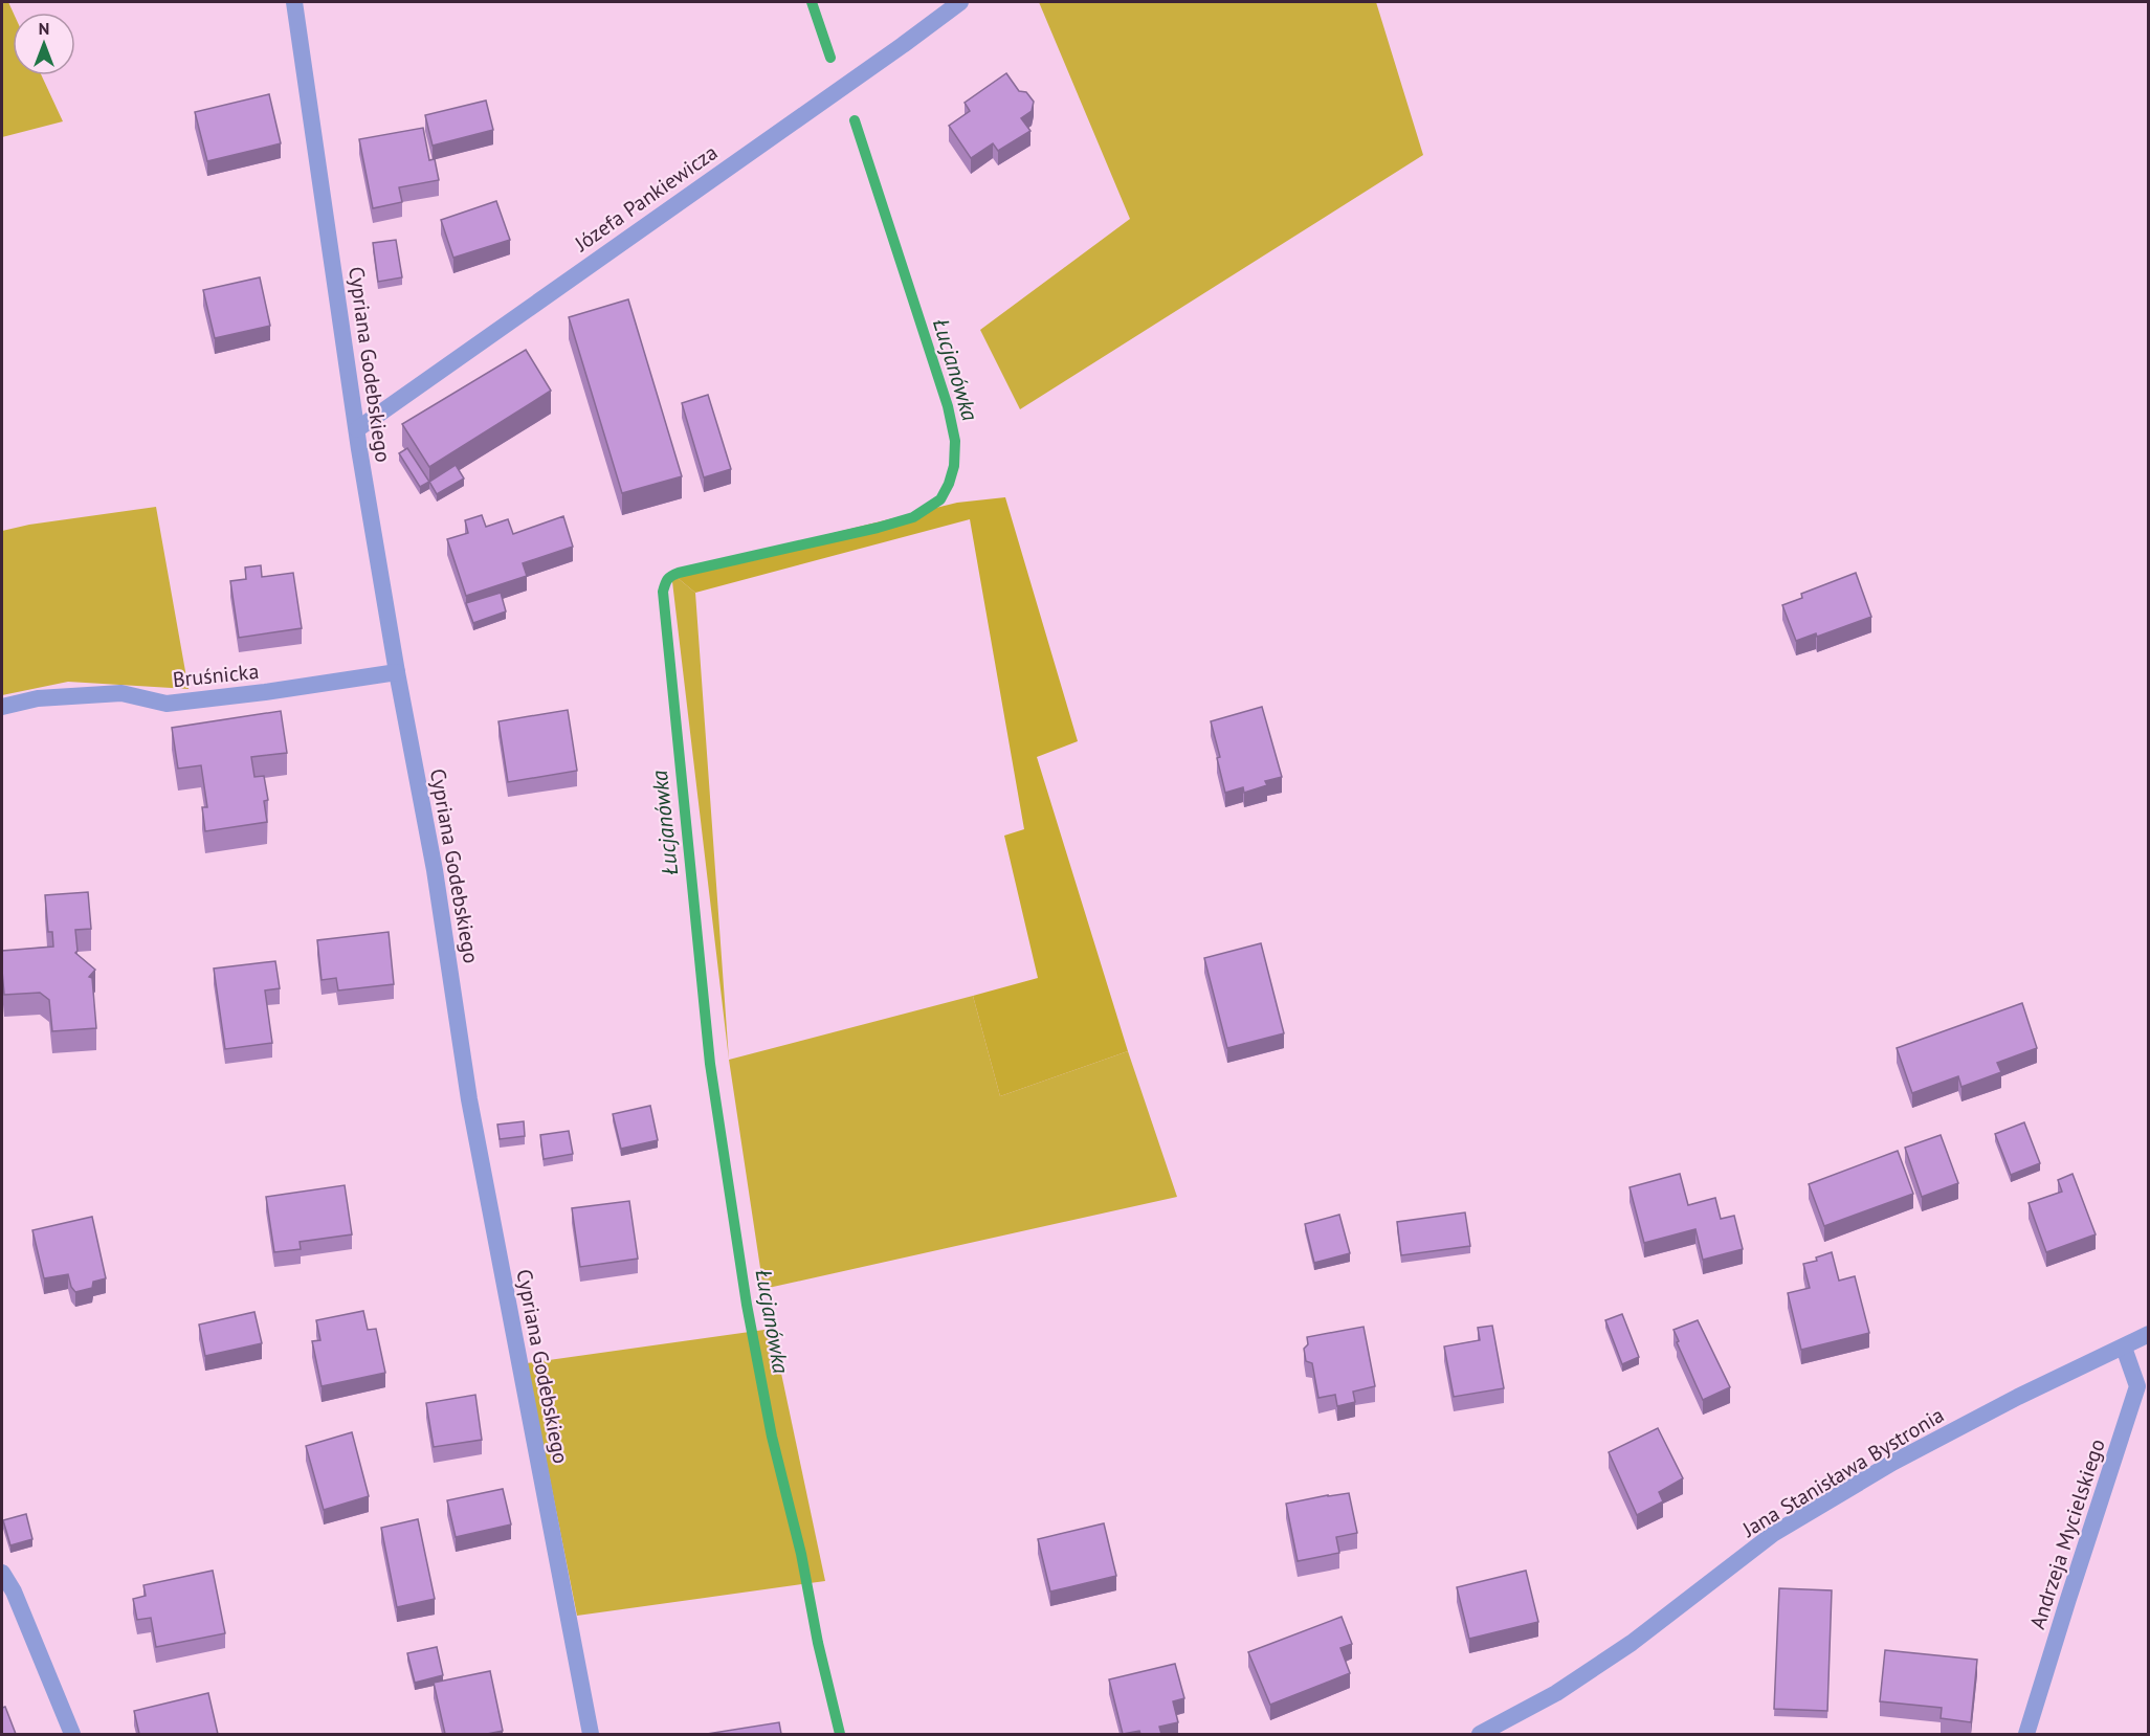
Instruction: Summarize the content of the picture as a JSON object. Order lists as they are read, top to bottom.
{
  "streets": {
    "street": [
      "Józefa Pankiewicza",
      "Cypriana Godebskiego",
      "Bruśnicka",
      "Jana Stanisława Bystronia",
      "Andrzeja Mycielskiego"
    ]
  },
  "crossings": [
    ["Józefa Pankiewicza", "Cypriana Godebskiego"],
    ["Cypriana Godebskiego", "Bruśnicka"],
    ["Jana Stanisława Bystronia", "Andrzeja Mycielskiego"]
  ],
  "water": ["Łucjanówka"],
  "north": "top"
}
